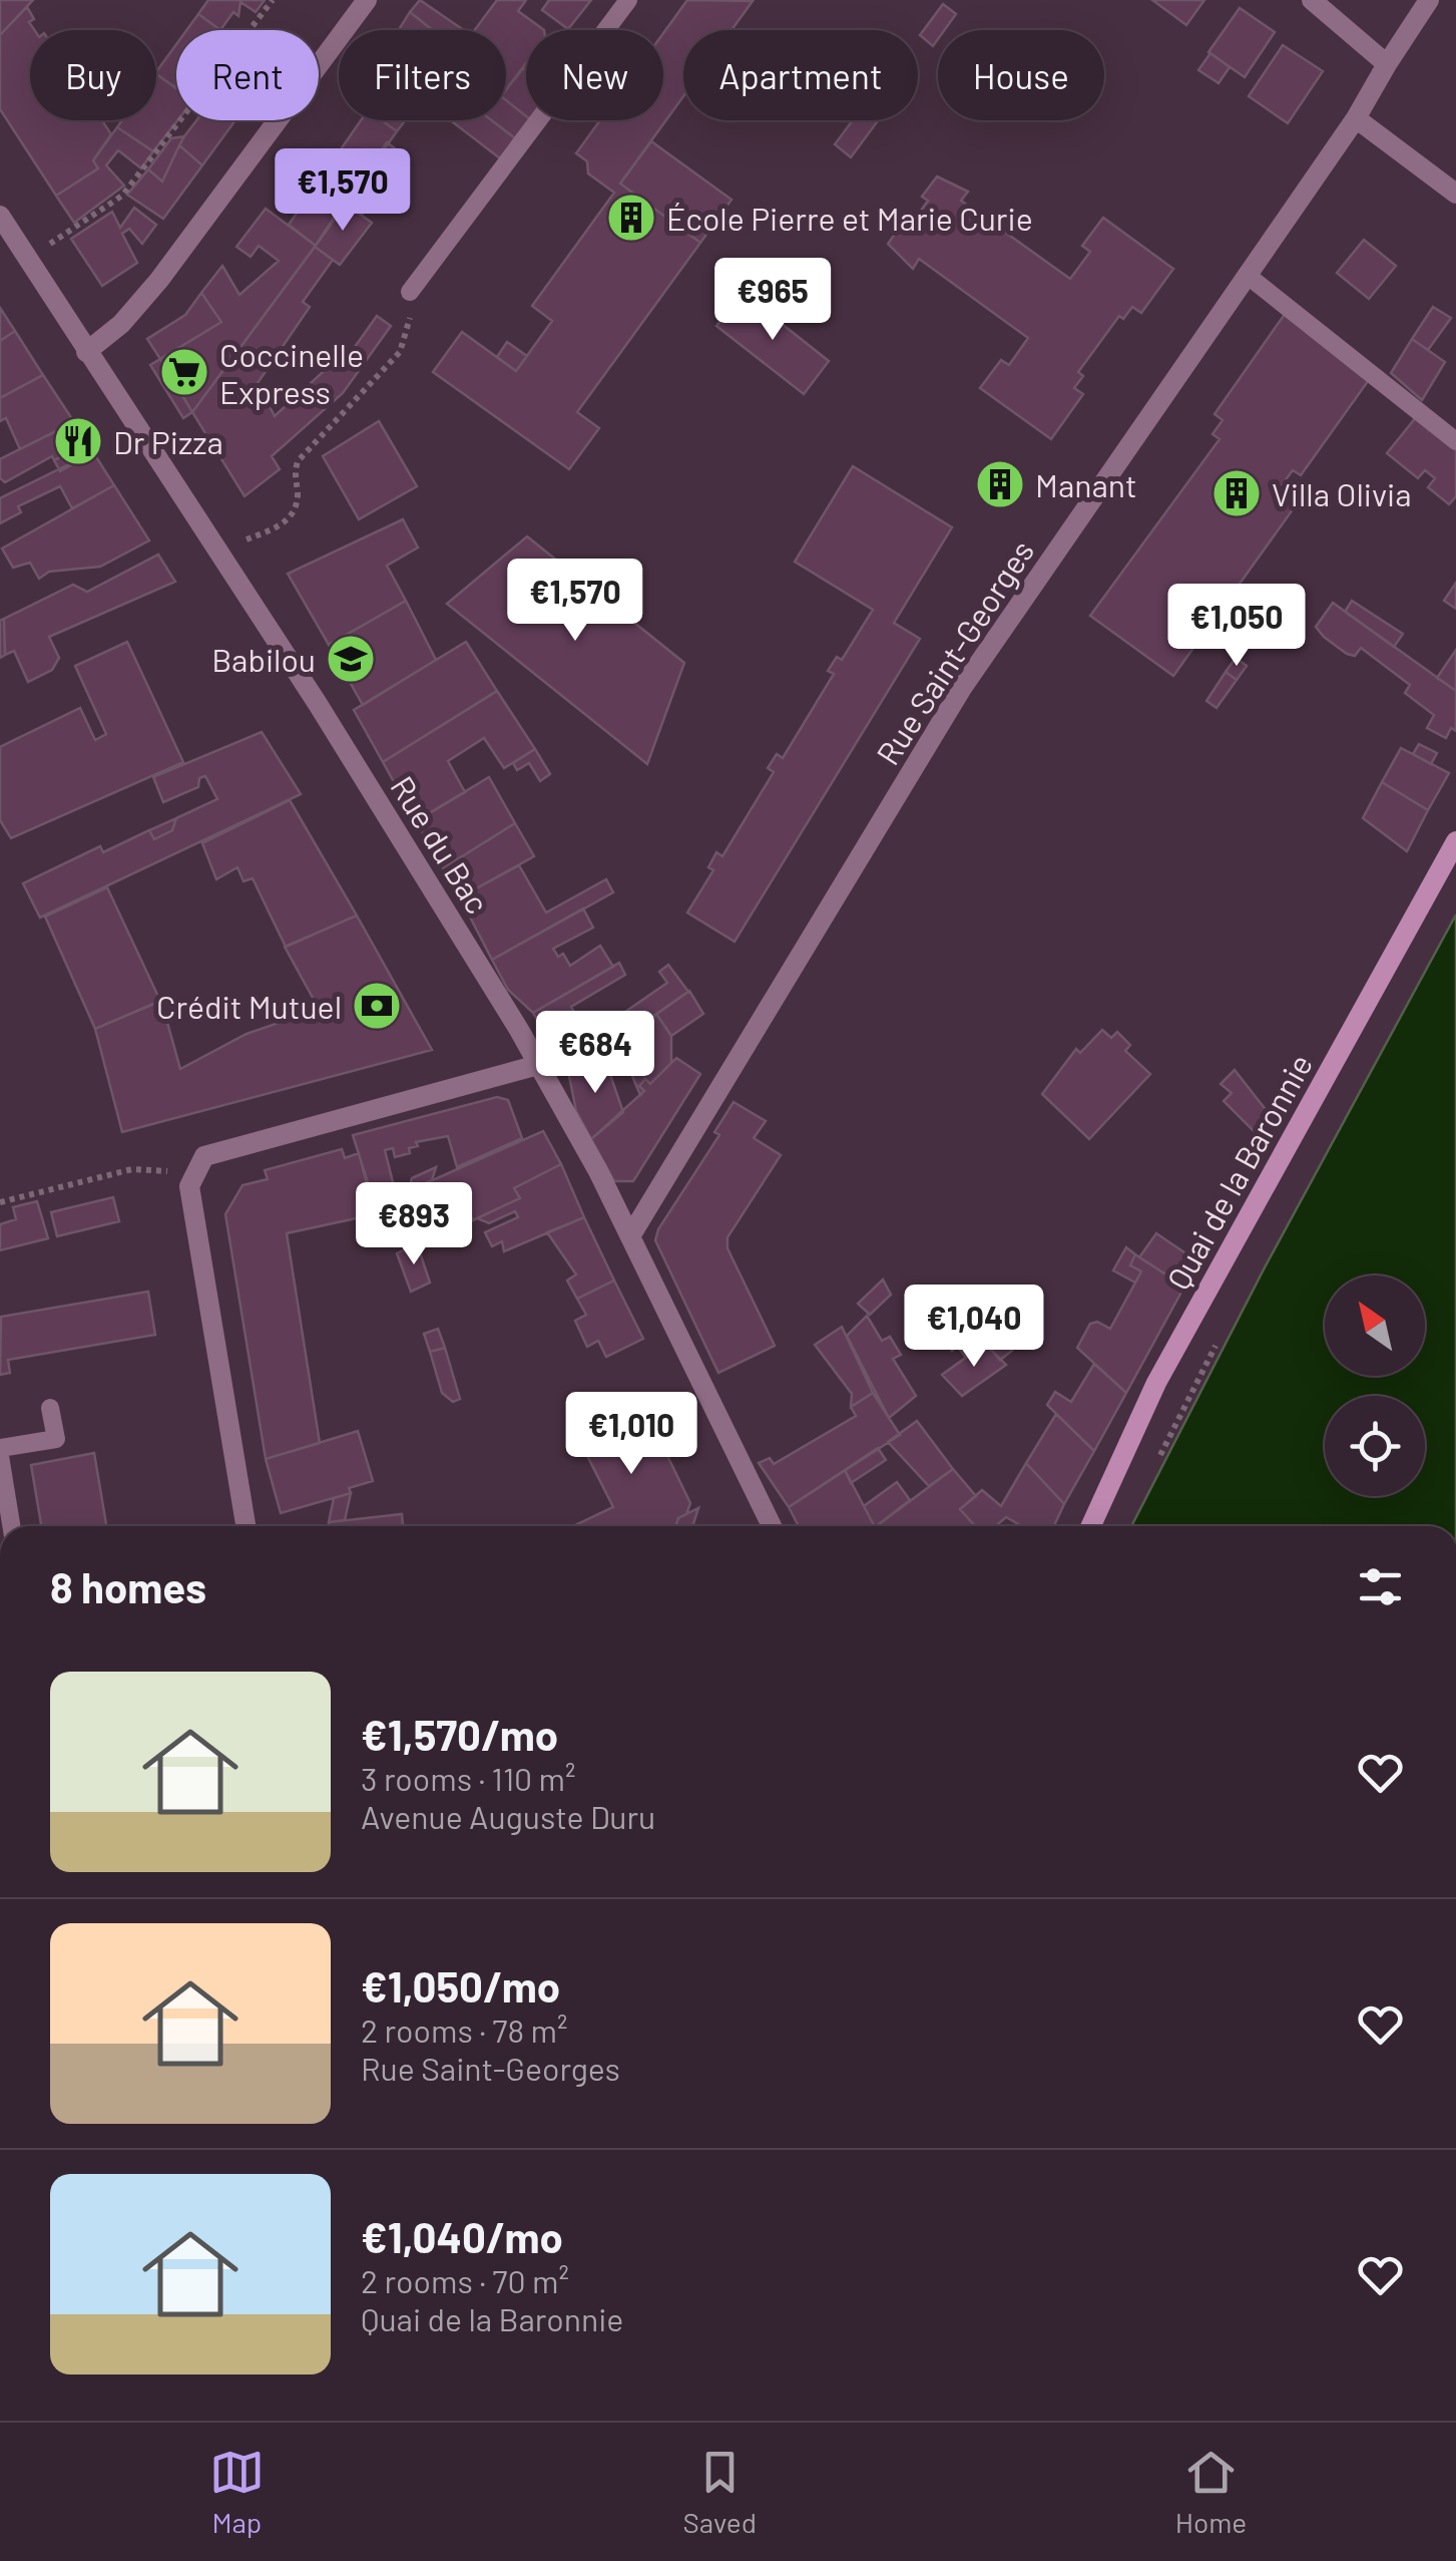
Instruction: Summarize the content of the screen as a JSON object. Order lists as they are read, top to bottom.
{
  "streets": {
    "main road": ["Quai de la Baronnie"],
    "street": ["Rue Saint-Georges", "Rue du Bac"]
  },
  "crossings": [
    ["Rue Saint-Georges", "Rue du Bac"]
  ],
  "places": {
    "building": ["École Pierre et Marie Curie", "Manant", "Villa Olivia"],
    "supermarket": ["Coccinelle Express"],
    "restaurant": ["Dr Pizza"],
    "school or university": ["Babilou"],
    "bank": ["Crédit Mutuel"]
  },
  "north": "top left",
  "page": {
    "chip": [
      "Buy",
      "Rent",
      "Filters",
      "New",
      "Apartment",
      "House"
    ],
    "price": [
      "€1,570",
      "€965",
      "€1,570",
      "€1,050",
      "€684",
      "€893",
      "€1,040",
      "€1,010"
    ],
    "heading": "8 homes",
    "list": [
      {
        "name": "€1,570/mo",
        "note": "3 rooms · 110 m² · Avenue Auguste Duru"
      },
      {
        "name": "€1,050/mo",
        "note": "2 rooms · 78 m² · Rue Saint-Georges"
      },
      {
        "name": "€1,040/mo",
        "note": "2 rooms · 70 m² · Quai de la Baronnie"
      }
    ],
    "tabs": ["Map", "Saved", "Home"]
  }
}
